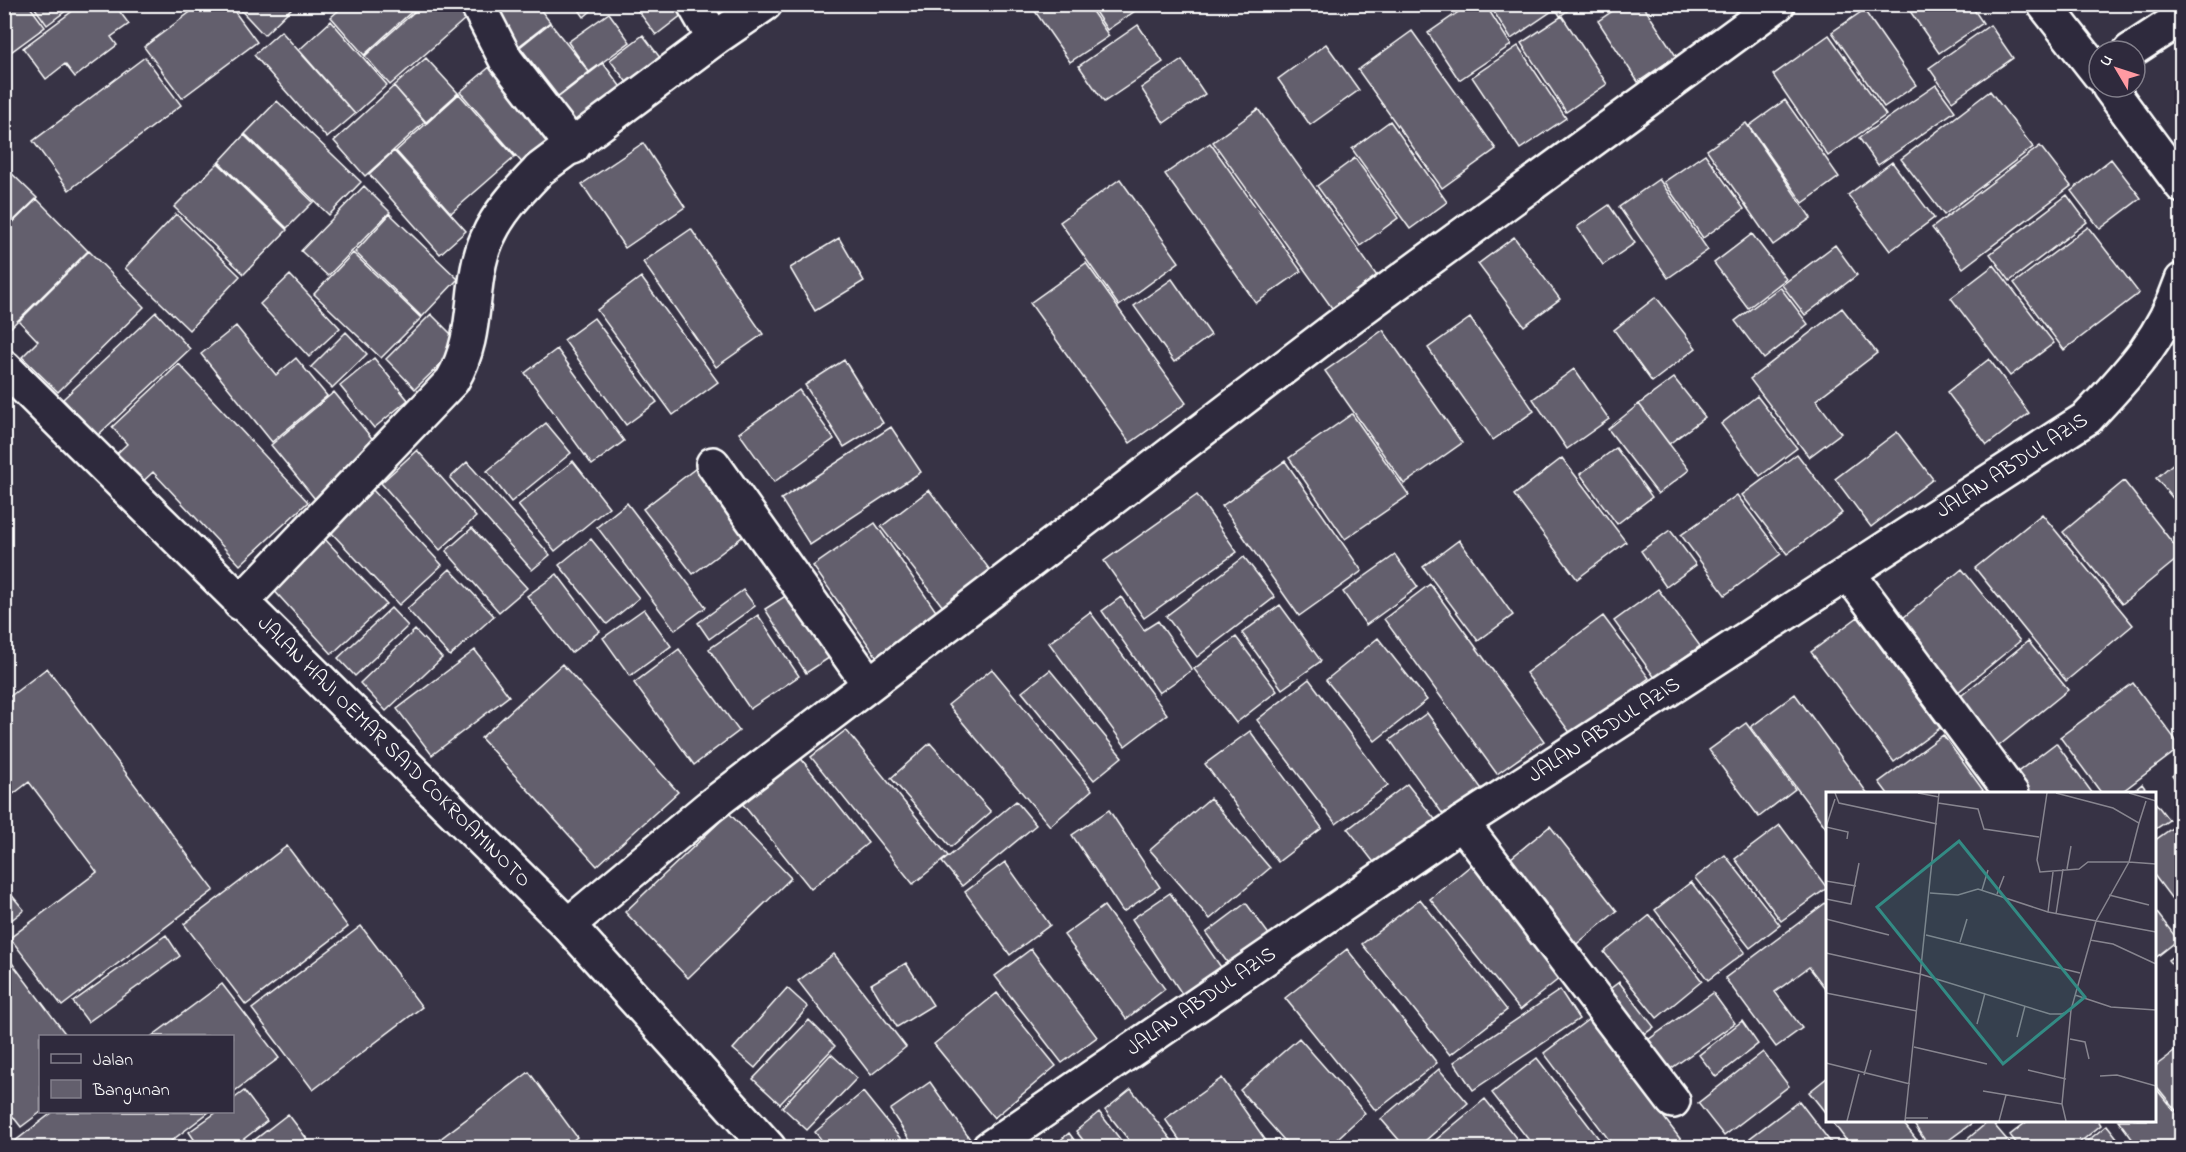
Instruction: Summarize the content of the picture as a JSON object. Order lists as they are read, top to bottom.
{
  "streets": {
    "street": ["JALAN ABDUL AZIS", "JALAN HAJI OEMAR SAID COKROAMINOTO"]
  },
  "legend": ["Jalan", "Bangunan"],
  "north": "top left"
}
